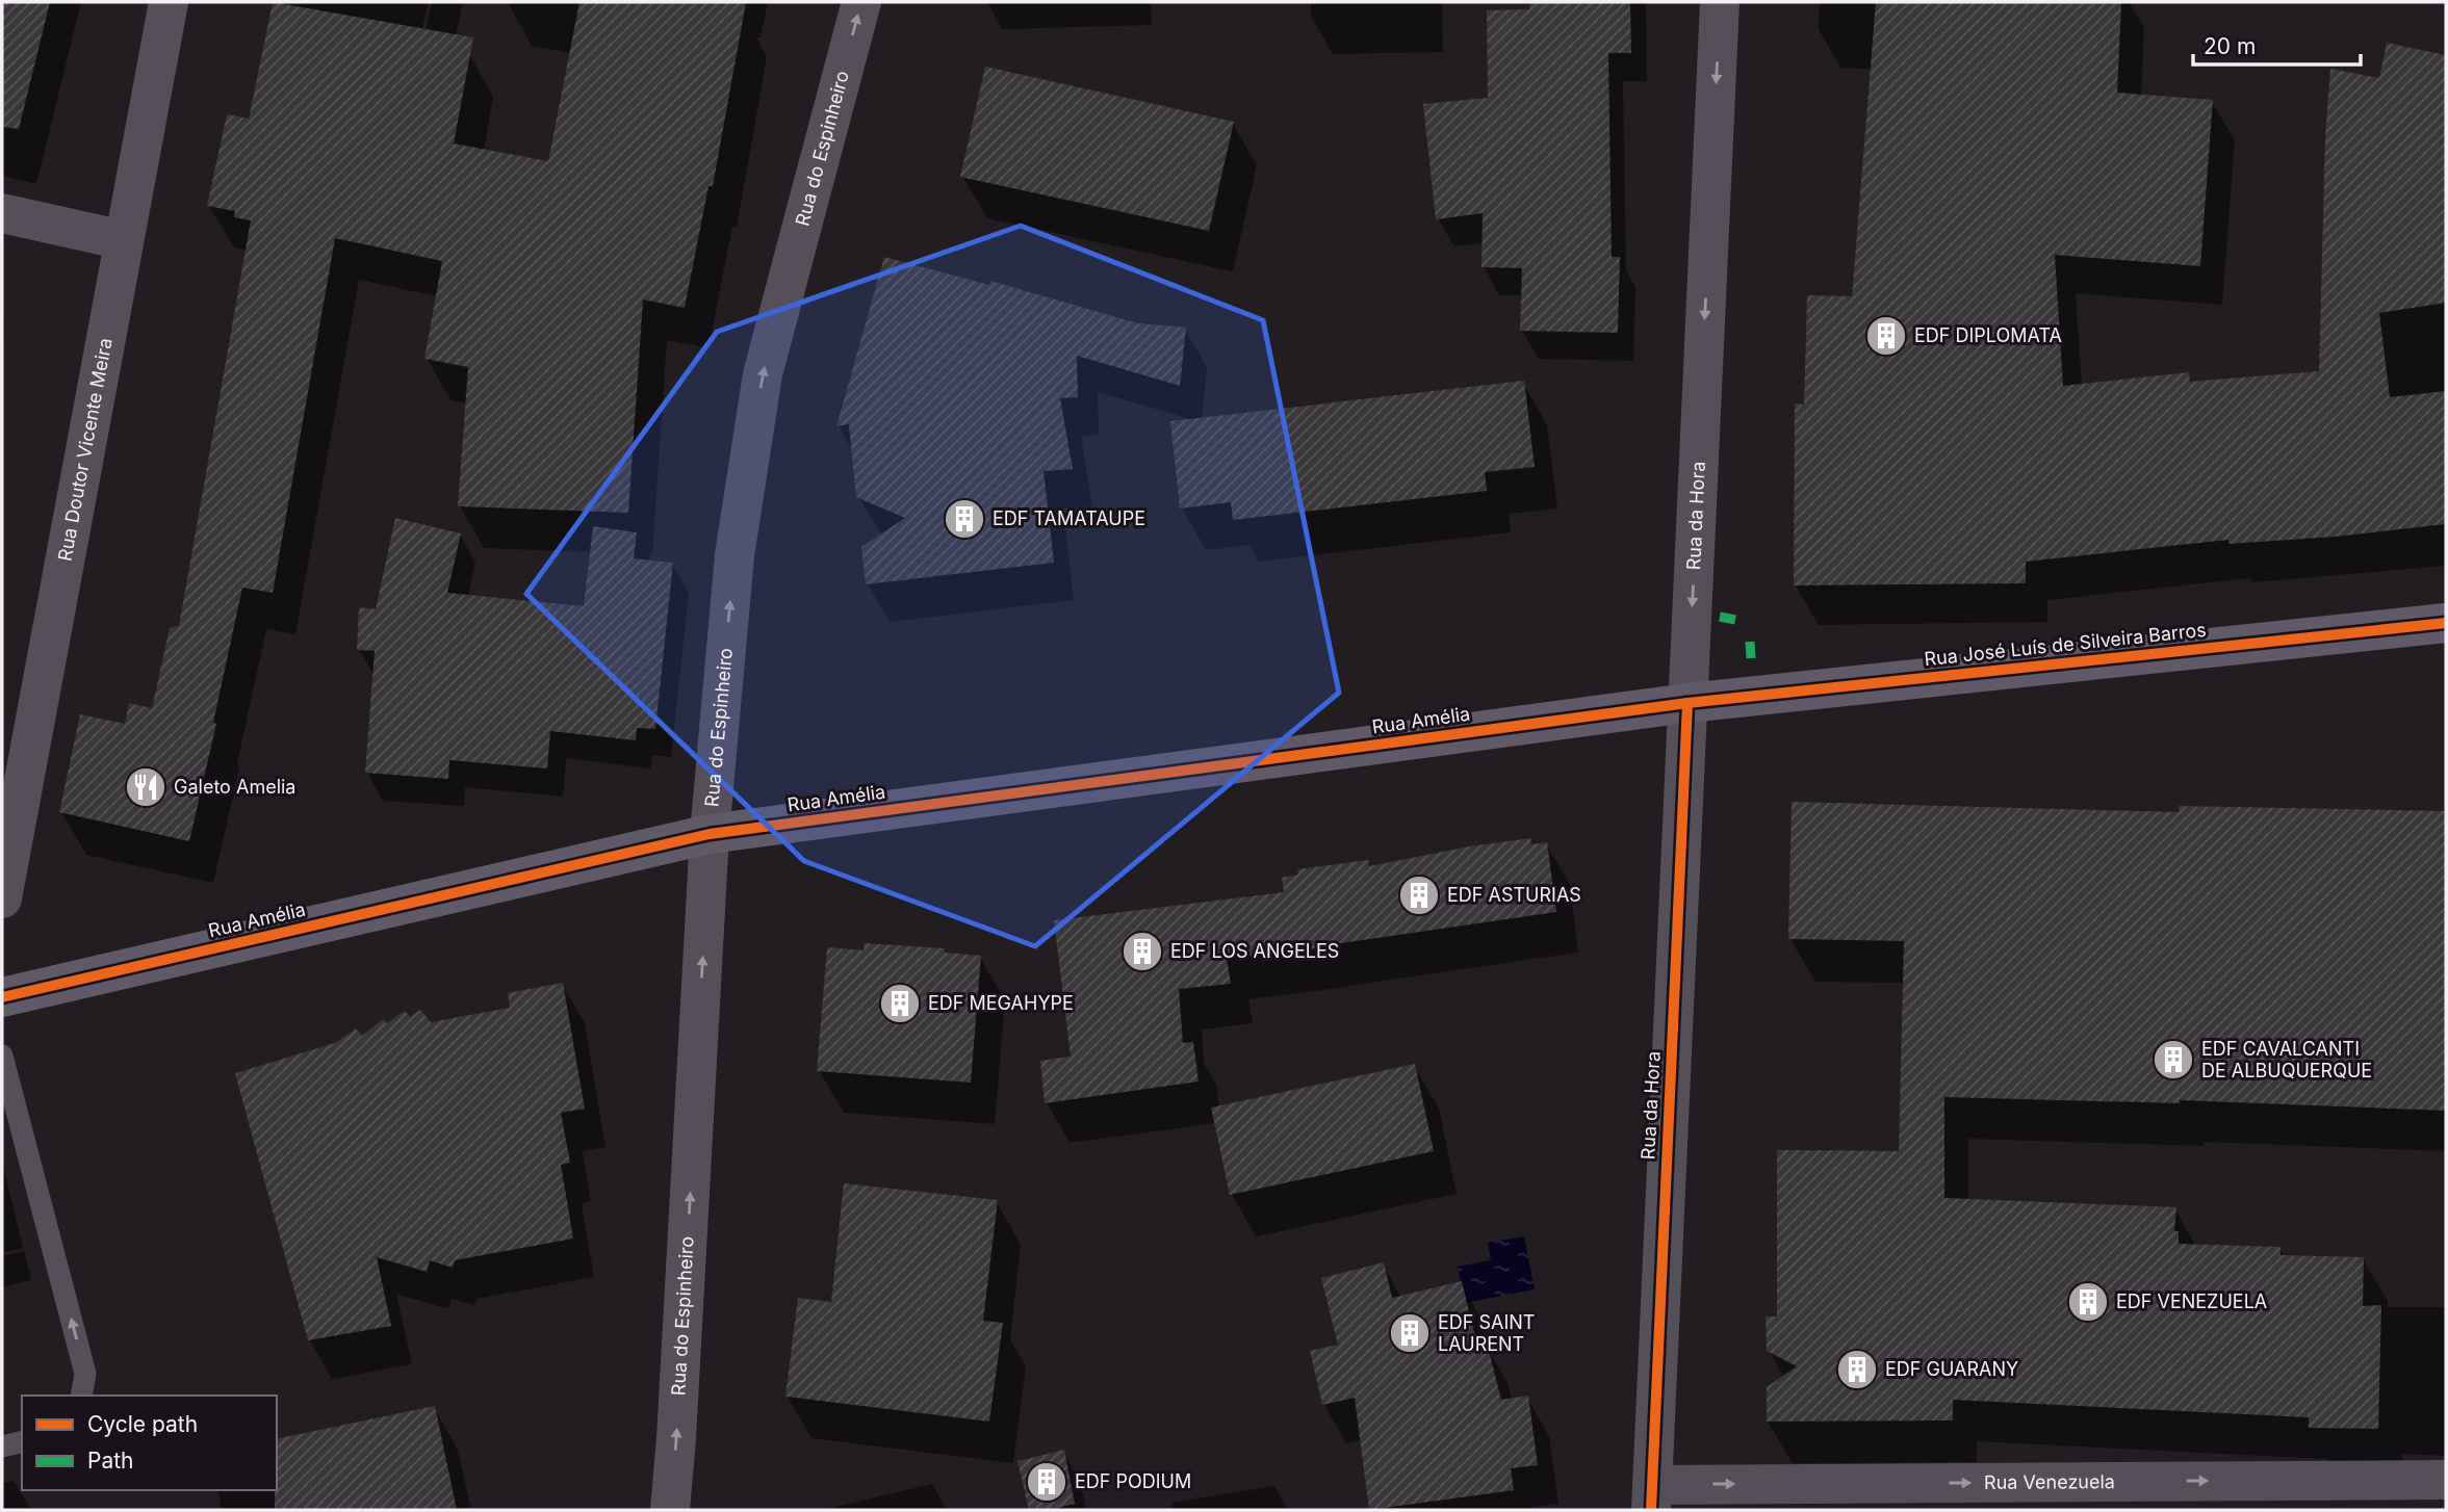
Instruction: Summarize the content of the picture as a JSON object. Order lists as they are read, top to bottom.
{
  "streets": {
    "main road": ["Rua José Luís de Silveira Barros", "Rua Amélia"],
    "street": [
      "Rua do Espinheiro",
      "Rua Doutor Vicente Meira",
      "Rua da Hora",
      "Rua Venezuela"
    ]
  },
  "crossings": [
    ["Rua do Espinheiro", "Rua Amélia"],
    ["Rua da Hora", "Rua José Luís de Silveira Barros"],
    ["Rua da Hora", "Rua Amélia"],
    ["Rua da Hora", "Rua Venezuela"],
    ["Rua José Luís de Silveira Barros", "Rua Amélia"]
  ],
  "one_way": ["Rua do Espinheiro", "Rua da Hora", "Rua Venezuela"],
  "places": {
    "building": [
      "EDF DIPLOMATA",
      "EDF TAMATAUPE",
      "EDF ASTURIAS",
      "EDF LOS ANGELES",
      "EDF MEGAHYPE",
      "EDF CAVALCANTI DE ALBUQUERQUE",
      "EDF VENEZUELA",
      "EDF SAINT LAURENT",
      "EDF GUARANY",
      "EDF PODIUM"
    ],
    "restaurant": ["Galeto Amelia"]
  },
  "legend": ["Cycle path", "Path"],
  "scale_bar": "20 m"
}
